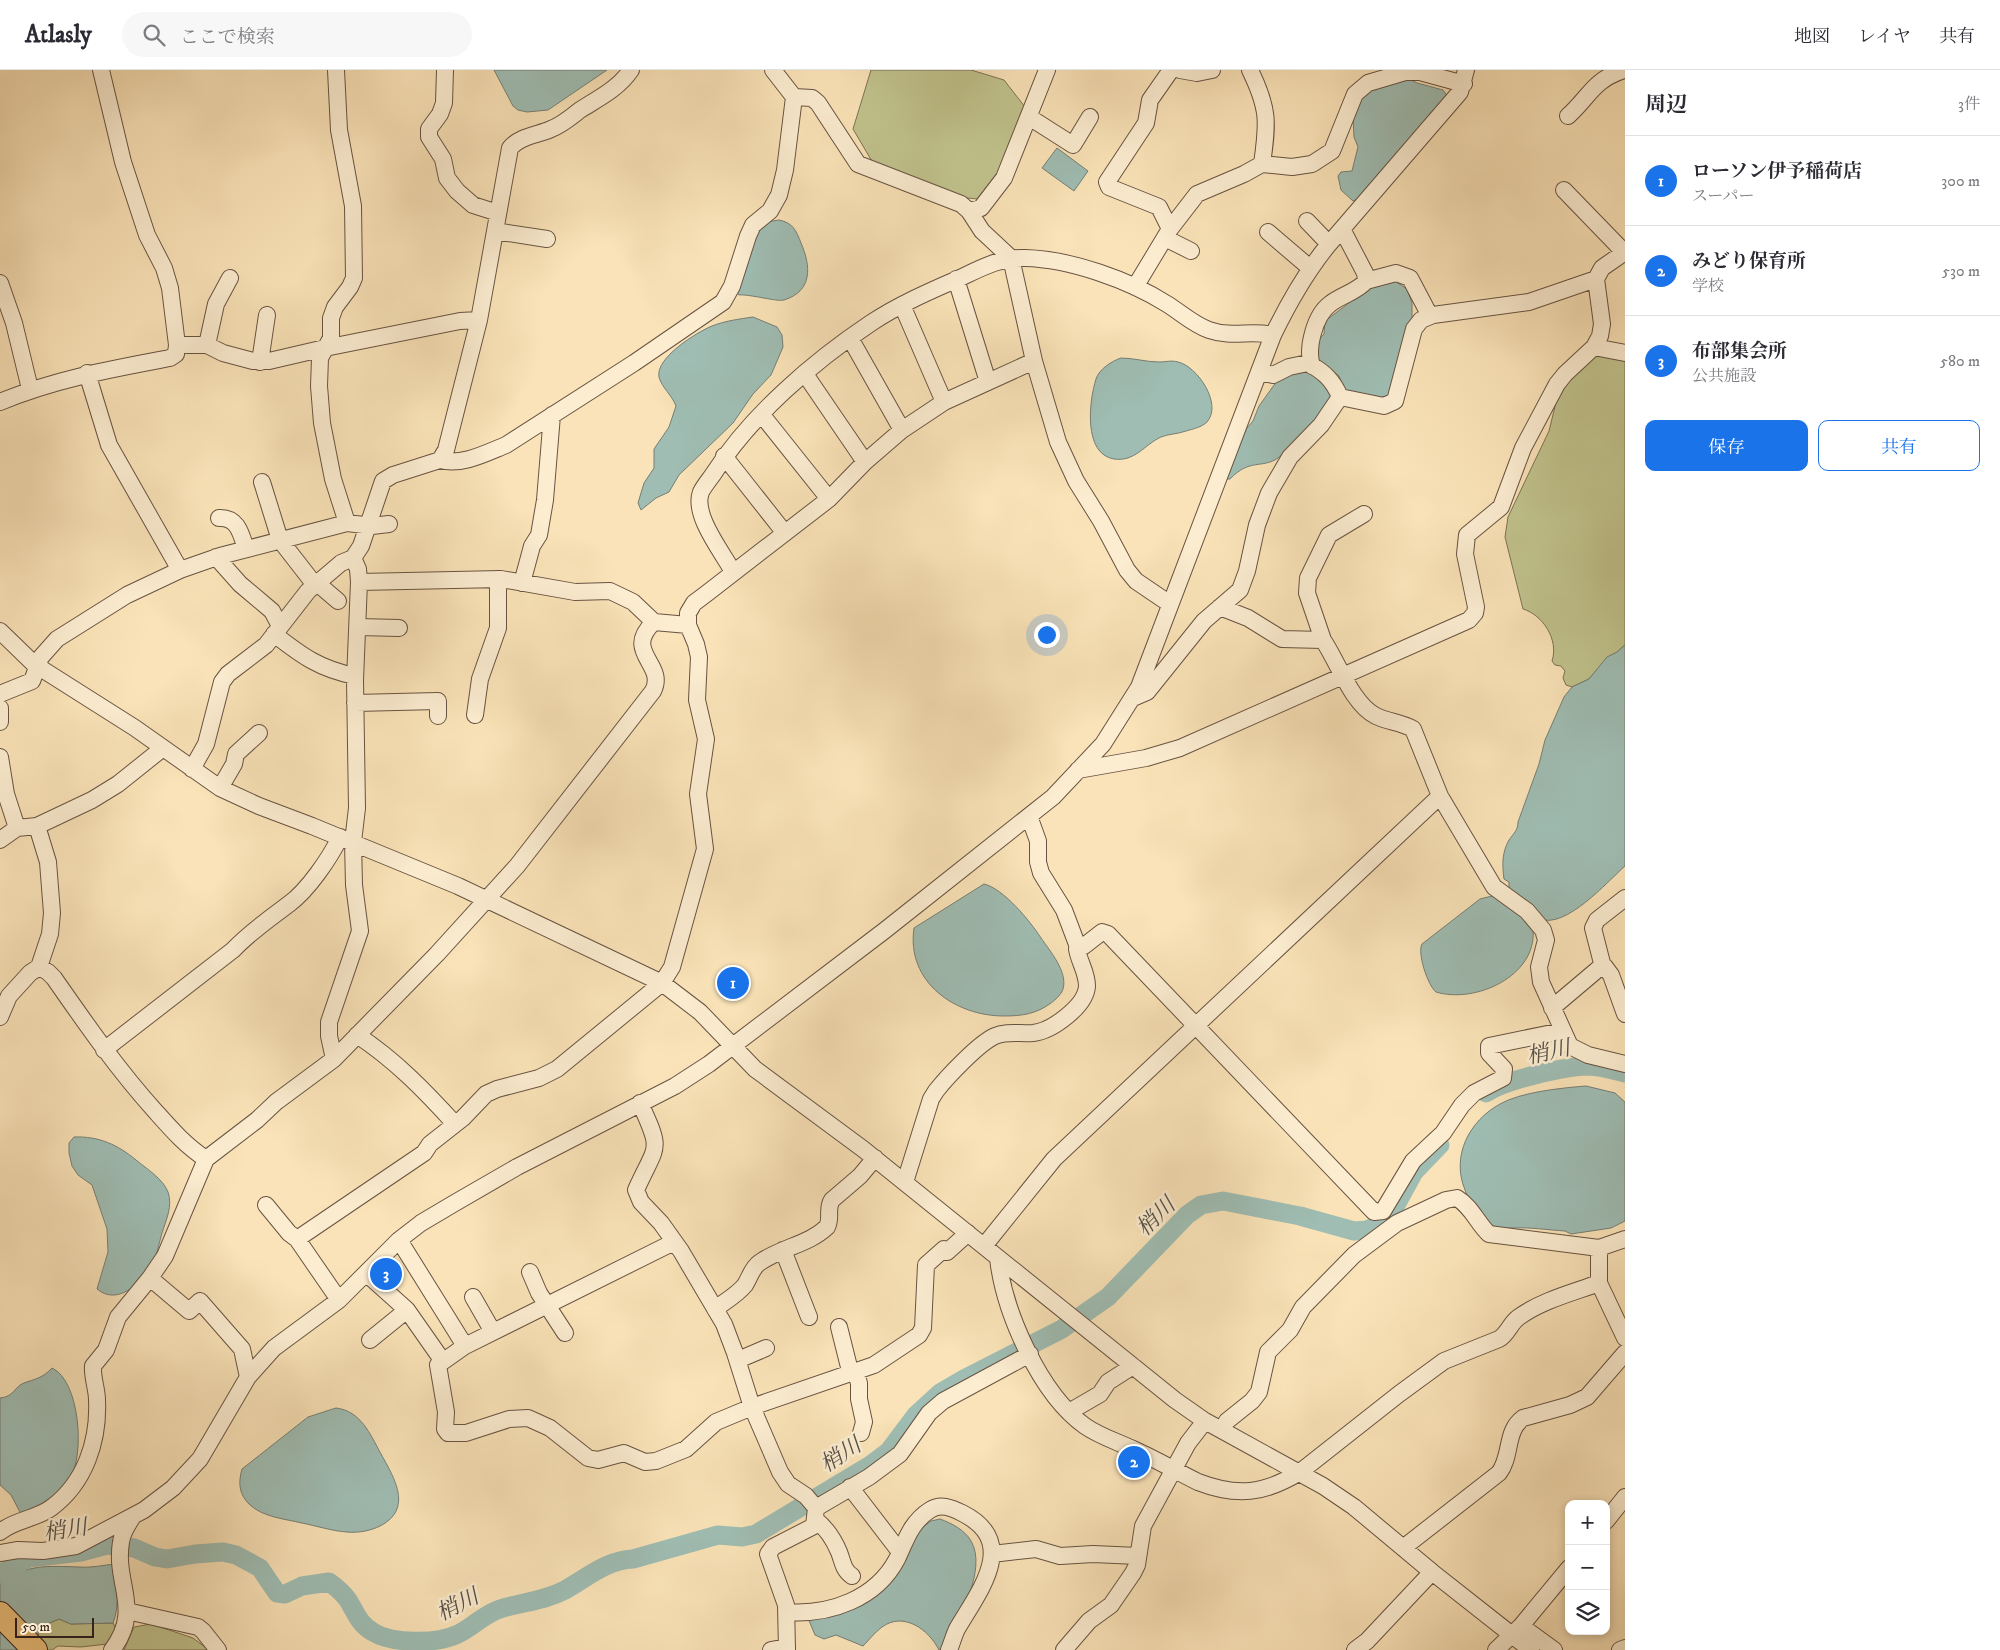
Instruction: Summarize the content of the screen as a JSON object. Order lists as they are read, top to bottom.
{
  "water": ["梢川"],
  "scale_bar": "50 m",
  "page": {
    "header": "Atlasly",
    "search": "ここで検索",
    "nav": ["地図", "レイヤ", "共有"],
    "heading": ["周辺", "3件"],
    "list": [
      {
        "mark": "1",
        "name": "ローソン伊予稲荷店",
        "note": "スーパー",
        "value": "300 m"
      },
      {
        "mark": "2",
        "name": "みどり保育所",
        "note": "学校",
        "value": "530 m"
      },
      {
        "mark": "3",
        "name": "布部集会所",
        "note": "公共施設",
        "value": "580 m"
      }
    ],
    "buttons": ["保存", "共有"],
    "pins": ["1", "3", "2"],
    "map_buttons": ["+", "−"],
    "scale": "50 m"
  }
}
